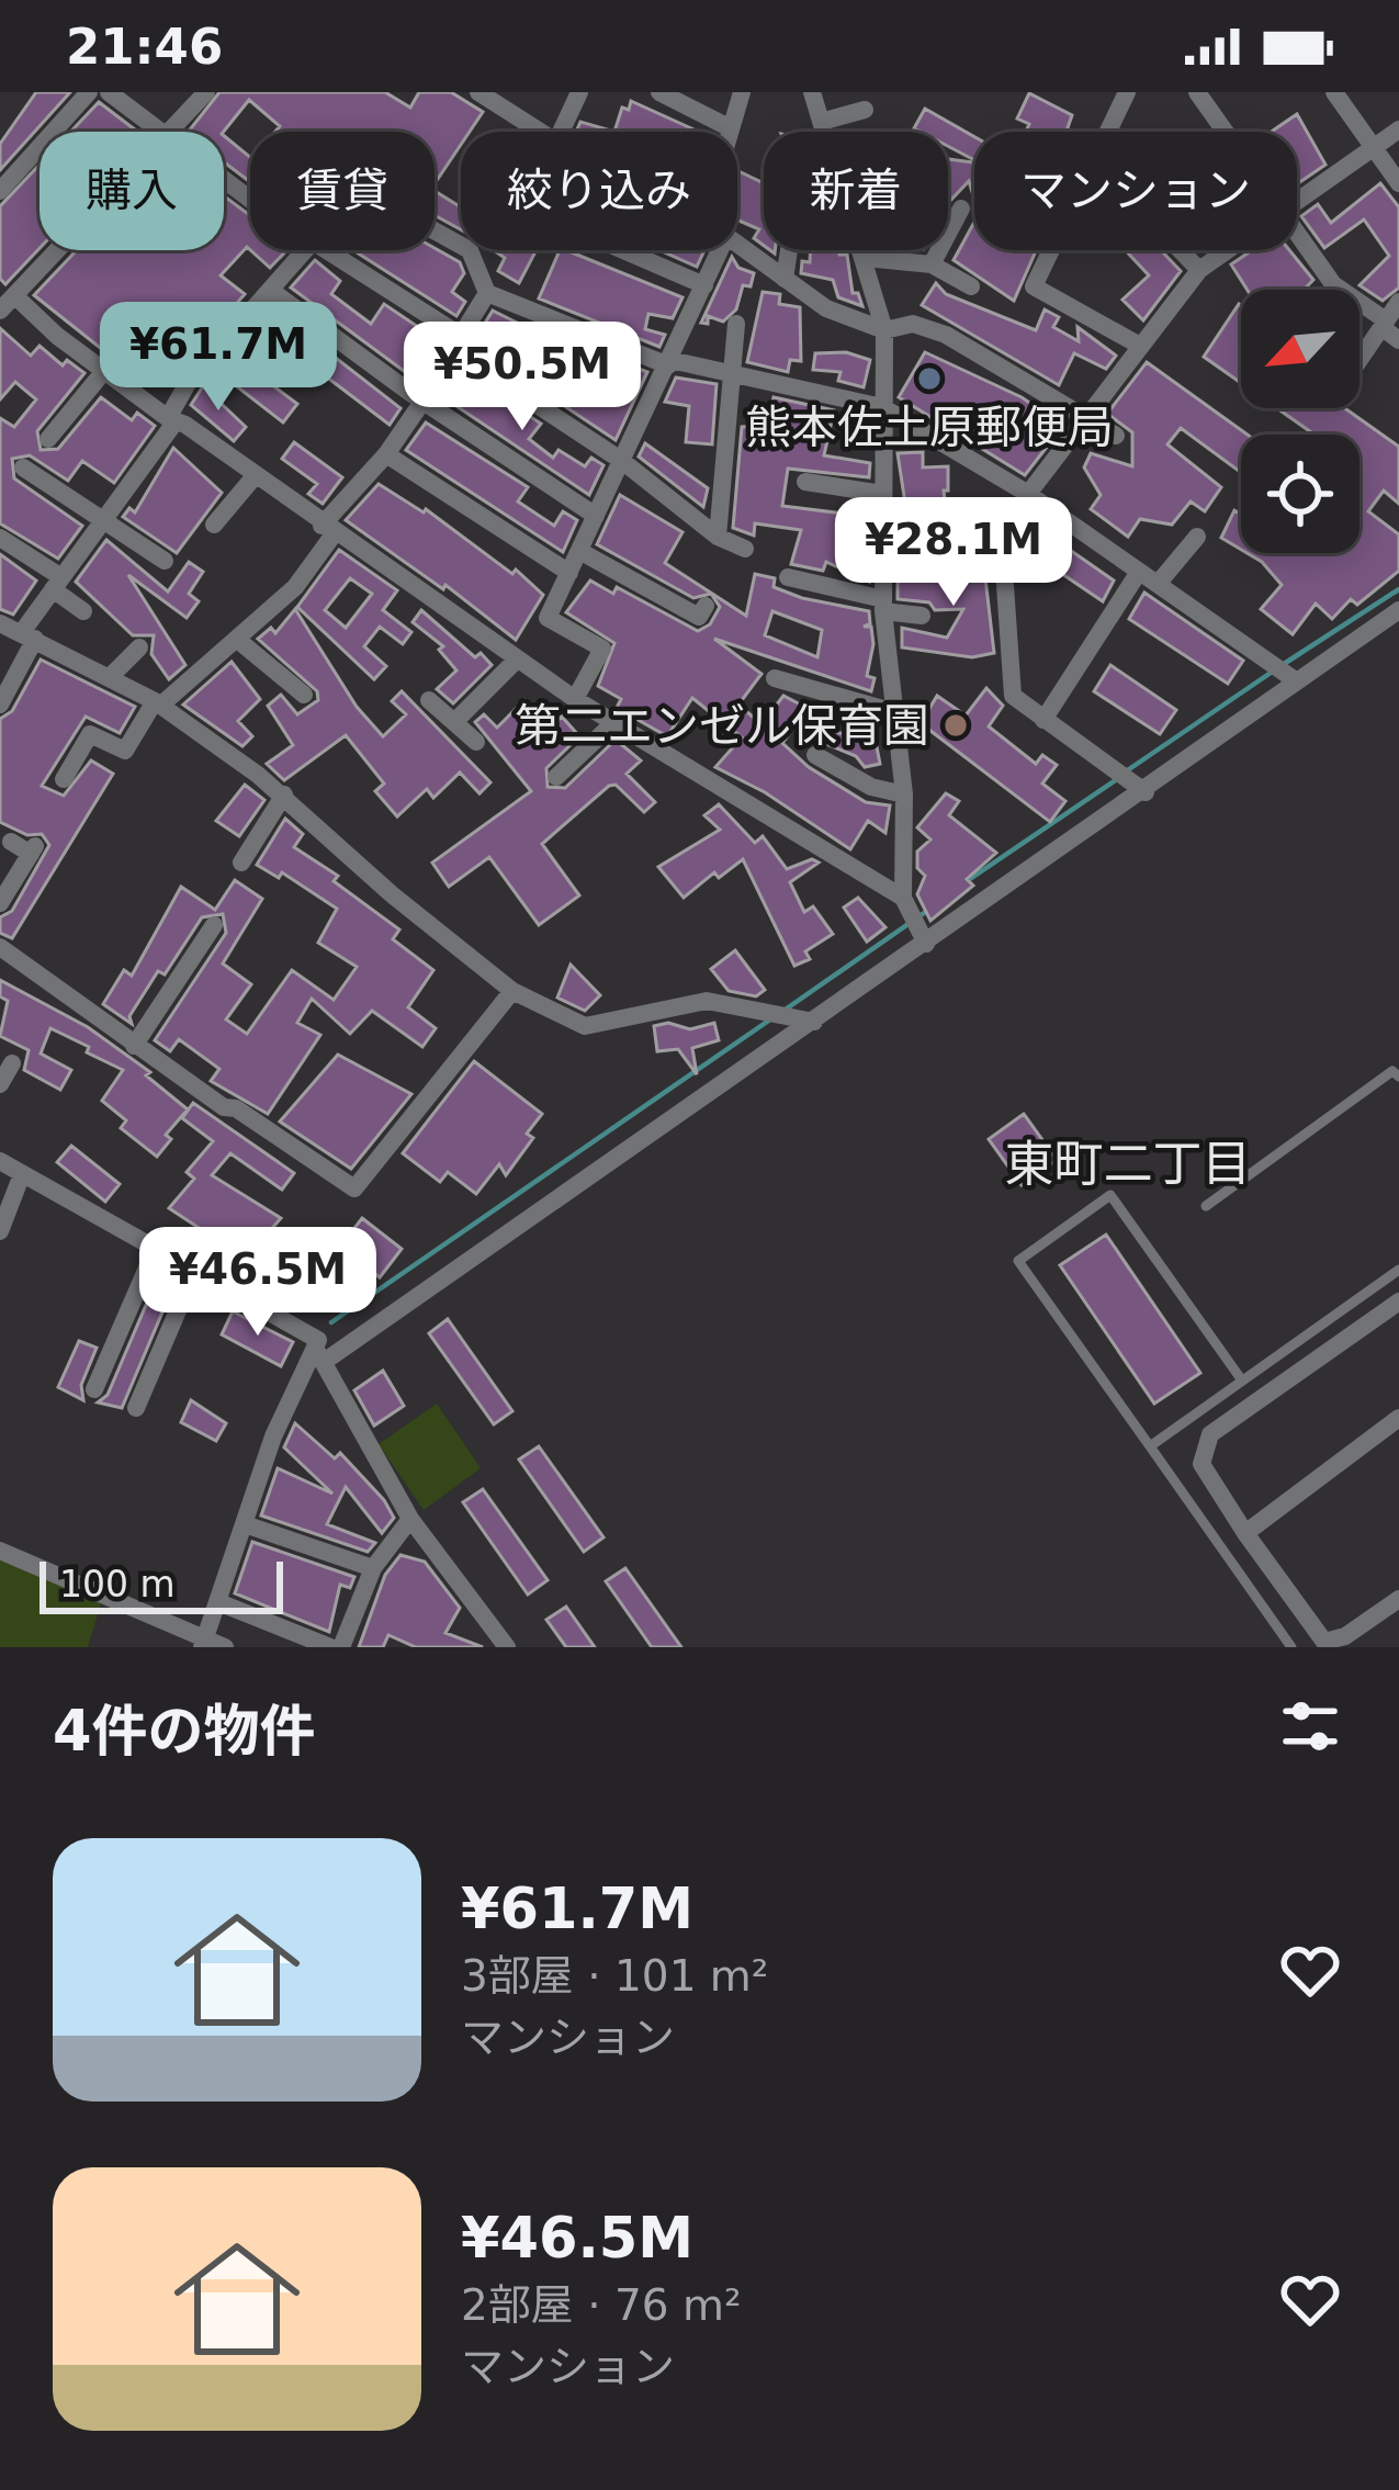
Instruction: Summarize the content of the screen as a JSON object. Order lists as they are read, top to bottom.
{
  "districts": ["東町二丁目"],
  "places": ["熊本佐土原郵便局", "第二エンゼル保育園"],
  "scale_bar": "100 m",
  "north": "bottom left",
  "page": {
    "status": "21:46",
    "chip": [
      "購入",
      "賃貸",
      "絞り込み",
      "新着",
      "マンション"
    ],
    "price": [
      "¥61.7M",
      "¥50.5M",
      "¥28.1M",
      "¥46.5M"
    ],
    "scale": "100 m",
    "heading": "4件の物件",
    "list": [
      {
        "name": "¥61.7M",
        "note": "3部屋 · 101 m² · マンション"
      },
      {
        "name": "¥46.5M",
        "note": "2部屋 · 76 m² · マンション"
      }
    ]
  }
}
